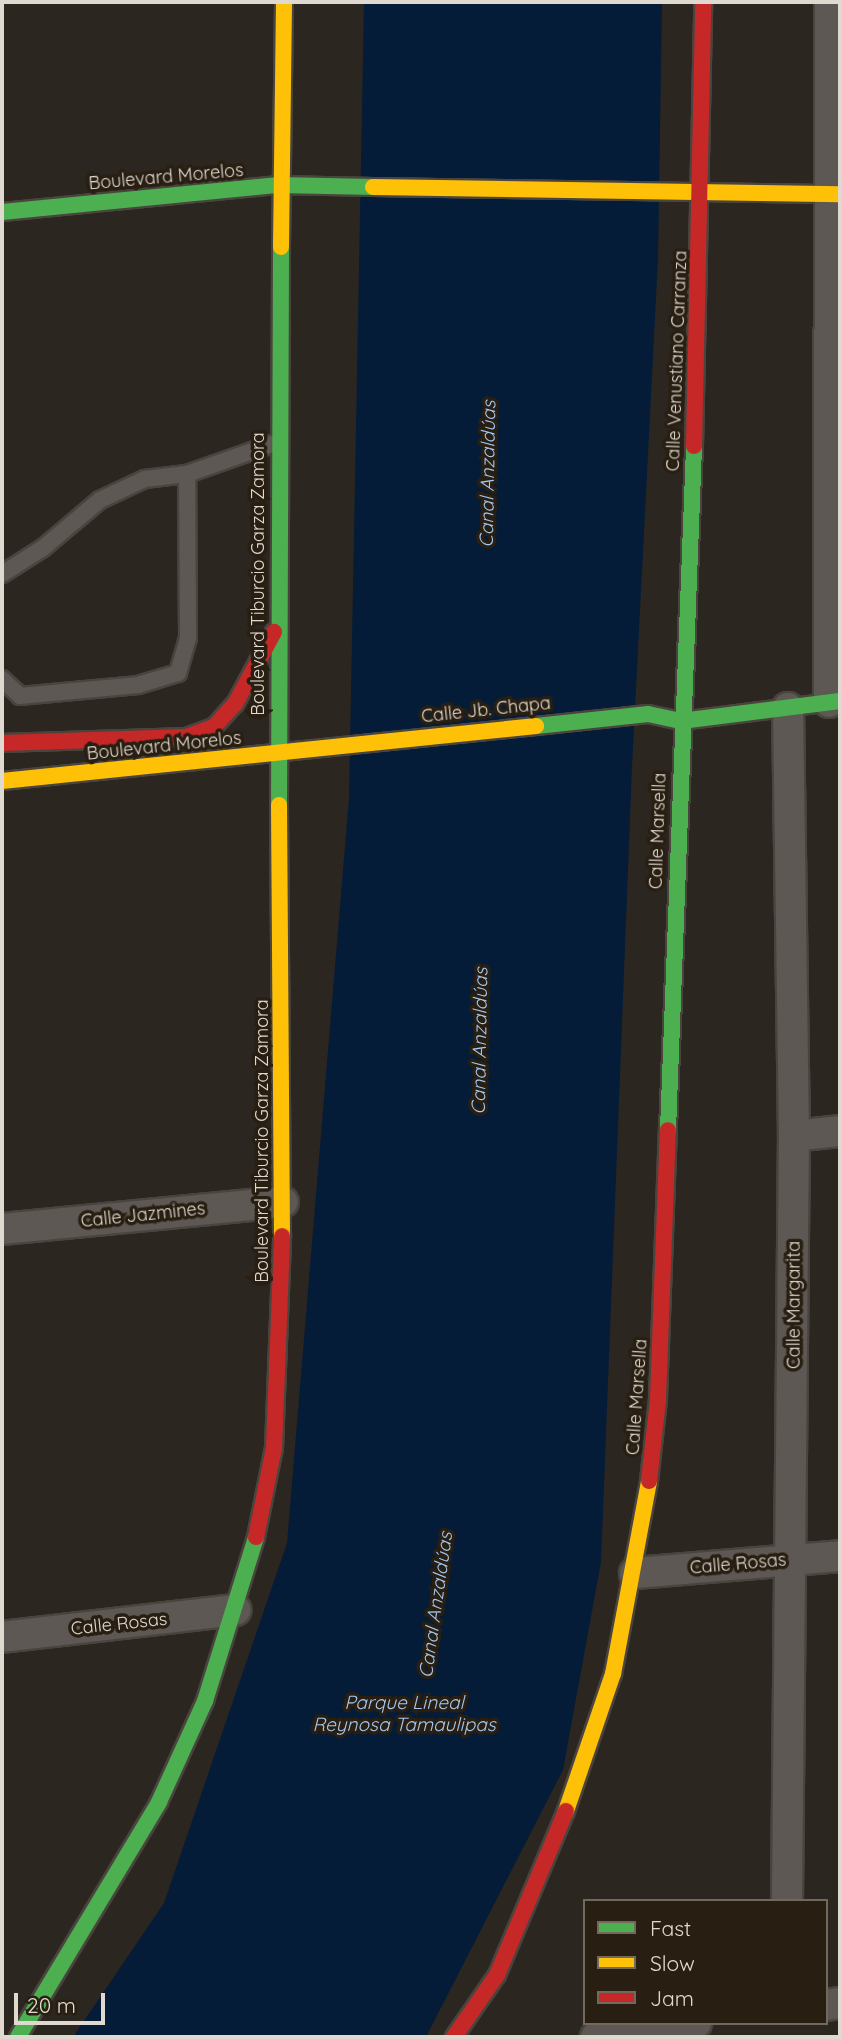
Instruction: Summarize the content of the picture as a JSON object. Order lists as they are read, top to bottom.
{
  "streets": {
    "main road": [
      "Boulevard Morelos",
      "Calle Venustiano Carranza",
      "Boulevard Tiburcio Garza Zamora",
      "Calle Jb. Chapa",
      "Calle Marsella"
    ],
    "street": ["Calle Jazmines", "Calle Margarita", "Calle Rosas"]
  },
  "crossings": [
    ["Boulevard Morelos", "Calle Venustiano Carranza"],
    ["Boulevard Morelos", "Boulevard Tiburcio Garza Zamora"],
    ["Boulevard Morelos", "Calle Jb. Chapa"],
    ["Calle Venustiano Carranza", "Calle Jb. Chapa"],
    ["Calle Venustiano Carranza", "Calle Marsella"],
    ["Boulevard Tiburcio Garza Zamora", "Calle Jazmines"],
    ["Boulevard Tiburcio Garza Zamora", "Calle Rosas"],
    ["Calle Jb. Chapa", "Calle Marsella"],
    ["Calle Marsella", "Calle Rosas"],
    ["Calle Margarita", "Calle Rosas"]
  ],
  "water": ["Canal Anzaldúas", "Parque Lineal Reynosa Tamaulipas"],
  "legend": ["Fast", "Slow", "Jam"],
  "scale_bar": "20 m"
}
